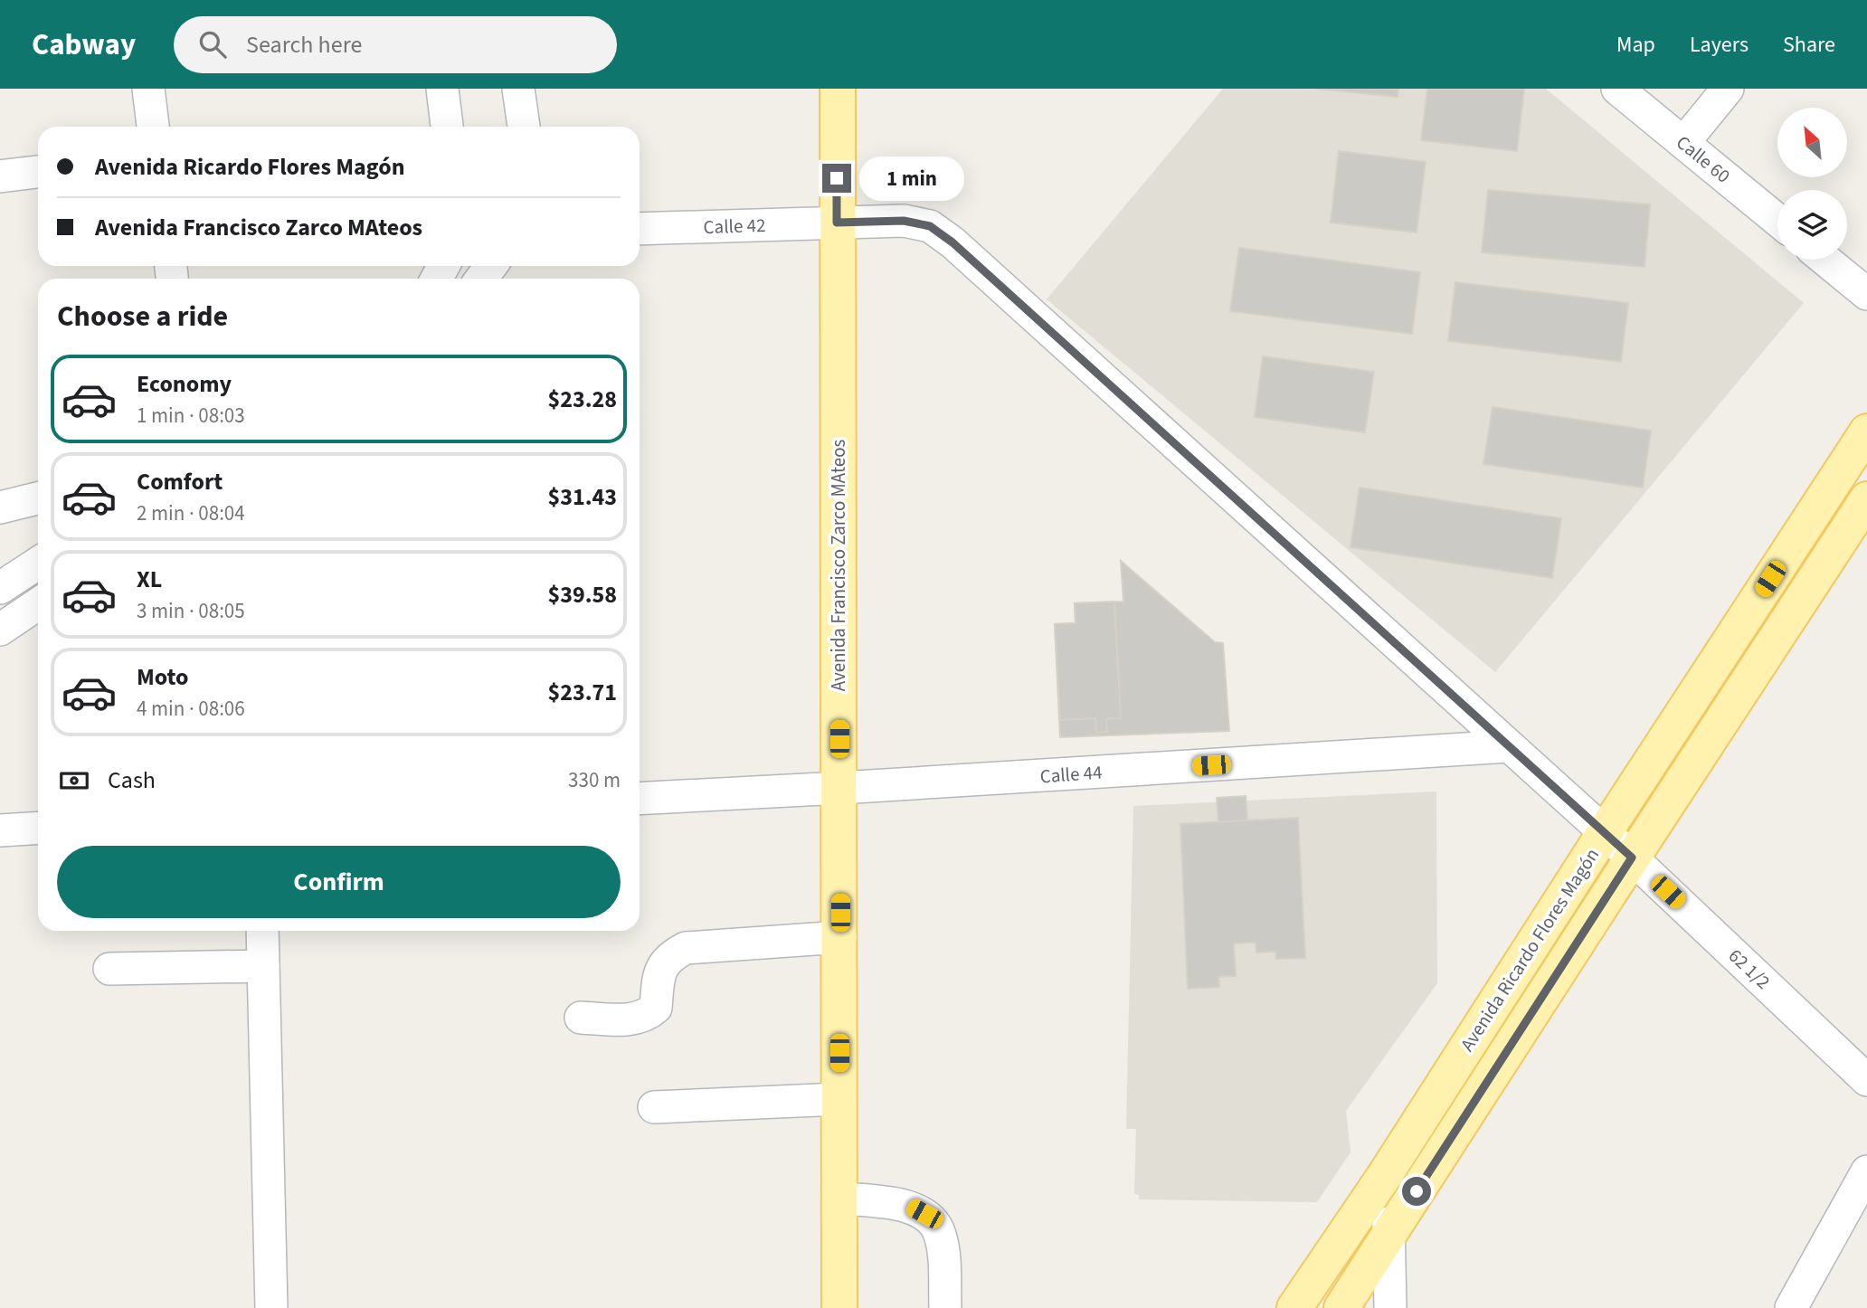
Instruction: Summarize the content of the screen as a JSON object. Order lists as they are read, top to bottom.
{
  "streets": {
    "main road": ["Avenida Francisco Zarco MAteos", "Avenida Ricardo Flores Magón"],
    "street": [
      "Calle 60",
      "Calle 42",
      "Calle 44",
      "62 1/2"
    ]
  },
  "crossings": [
    ["Calle 42", "Avenida Francisco Zarco MAteos"],
    ["Calle 42", "Calle 44"],
    ["Calle 42", "62 1/2"],
    ["Avenida Francisco Zarco MAteos", "Calle 44"],
    ["Calle 44", "62 1/2"],
    ["Avenida Ricardo Flores Magón", "62 1/2"]
  ],
  "north": "top left",
  "page": {
    "header": "Cabway",
    "search": "Search here",
    "nav": ["Map", "Layers", "Share"],
    "banner": ["Avenida Ricardo Flores Magón", "Avenida Francisco Zarco MAteos"],
    "bubble": "1 min",
    "heading": "Choose a ride",
    "list": [
      {
        "name": "Economy",
        "note": "1 min · 08:03",
        "value": "$23.28"
      },
      {
        "name": "Comfort",
        "note": "2 min · 08:04",
        "value": "$31.43"
      },
      {
        "name": "XL",
        "note": "3 min · 08:05",
        "value": "$39.58"
      },
      {
        "name": "Moto",
        "note": "4 min · 08:06",
        "value": "$23.71"
      }
    ],
    "pay": ["Cash", "330 m"],
    "buttons": "Confirm"
  }
}
